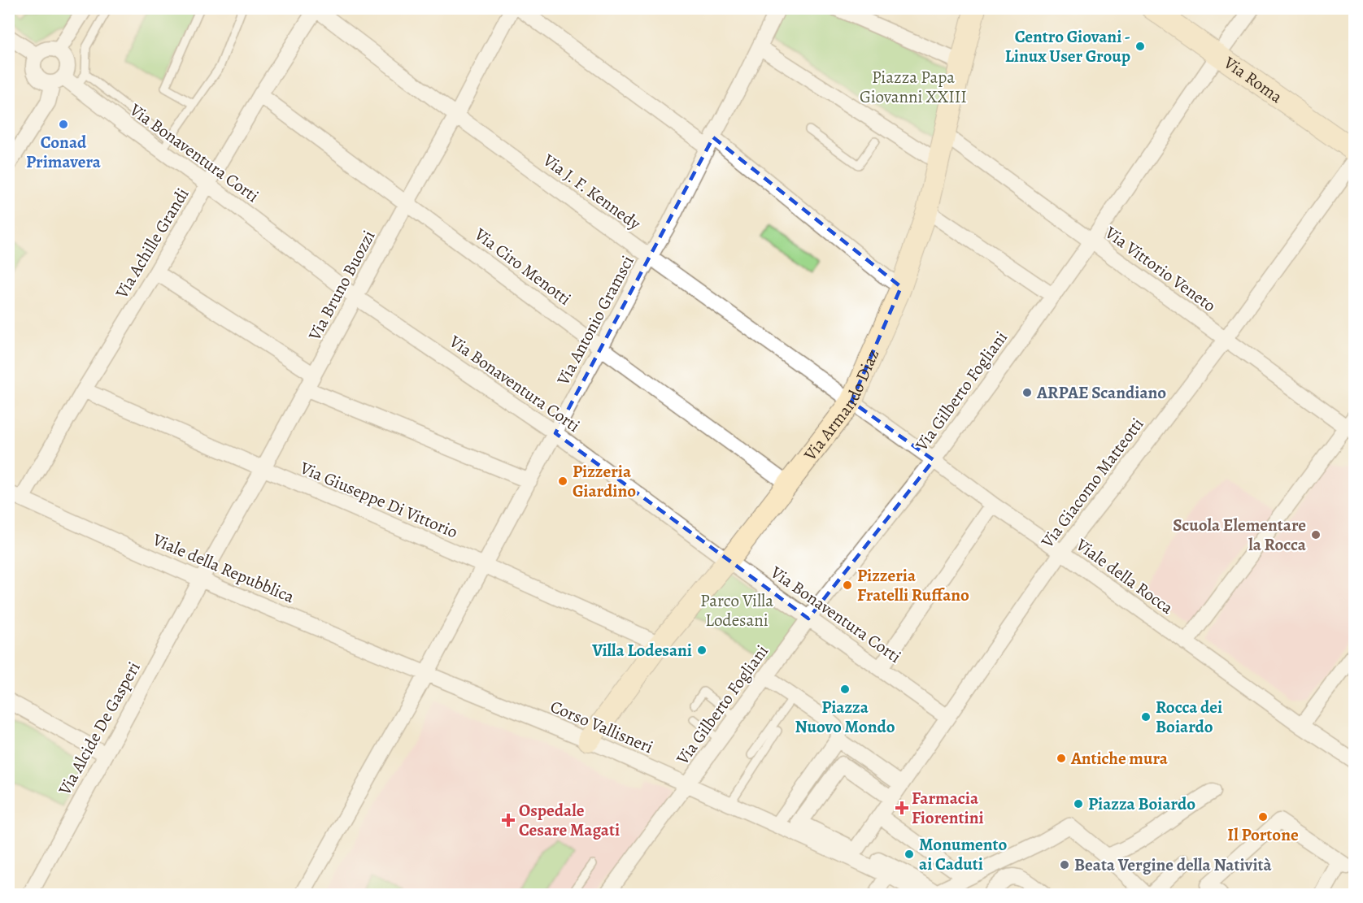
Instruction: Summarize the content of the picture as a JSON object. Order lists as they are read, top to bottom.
{
  "streets": {
    "street": [
      "Via Roma",
      "Via Bonaventura Corti",
      "Via J. F. Kennedy",
      "Via Achille Grandi",
      "Via Ciro Menotti",
      "Via Vittorio Veneto",
      "Via Bruno Buozzi",
      "Via Antonio Gramsci",
      "Via Gilberto Fogliani",
      "Via Armando Diaz",
      "Via Giacomo Matteotti",
      "Via Giuseppe Di Vittorio",
      "Viale della Repubblica",
      "Viale della Rocca",
      "Corso Vallisneri",
      "Via Alcide De Gasperi"
    ]
  },
  "crossings": [
    ["Via Roma", "Via Gilberto Fogliani"],
    ["Via Bonaventura Corti", "Via Achille Grandi"],
    ["Via Bonaventura Corti", "Via Bruno Buozzi"],
    ["Via Bonaventura Corti", "Via Antonio Gramsci"],
    ["Via Bonaventura Corti", "Via Gilberto Fogliani"],
    ["Via Bonaventura Corti", "Via Armando Diaz"],
    ["Via Bonaventura Corti", "Via Giacomo Matteotti"],
    ["Via J. F. Kennedy", "Via Achille Grandi"],
    ["Via J. F. Kennedy", "Via Bruno Buozzi"],
    ["Via J. F. Kennedy", "Via Antonio Gramsci"],
    ["Via J. F. Kennedy", "Via Armando Diaz"],
    ["Via J. F. Kennedy", "Viale della Rocca"],
    ["Via Achille Grandi", "Via Ciro Menotti"],
    ["Via Achille Grandi", "Via Giuseppe Di Vittorio"],
    ["Via Achille Grandi", "Viale della Repubblica"],
    ["Via Ciro Menotti", "Via Bruno Buozzi"],
    ["Via Ciro Menotti", "Via Antonio Gramsci"],
    ["Via Ciro Menotti", "Via Armando Diaz"],
    ["Via Vittorio Veneto", "Via Gilberto Fogliani"],
    ["Via Vittorio Veneto", "Via Armando Diaz"],
    ["Via Vittorio Veneto", "Via Giacomo Matteotti"],
    ["Via Bruno Buozzi", "Via Giuseppe Di Vittorio"],
    ["Via Bruno Buozzi", "Viale della Repubblica"],
    ["Via Bruno Buozzi", "Via Alcide De Gasperi"],
    ["Via Antonio Gramsci", "Via Giuseppe Di Vittorio"],
    ["Via Antonio Gramsci", "Viale della Repubblica"],
    ["Via Antonio Gramsci", "Corso Vallisneri"],
    ["Via Gilberto Fogliani", "Viale della Rocca"],
    ["Via Gilberto Fogliani", "Corso Vallisneri"],
    ["Via Armando Diaz", "Via Giuseppe Di Vittorio"],
    ["Via Armando Diaz", "Viale della Rocca"],
    ["Via Armando Diaz", "Corso Vallisneri"],
    ["Via Giacomo Matteotti", "Viale della Rocca"],
    ["Viale della Repubblica", "Corso Vallisneri"],
    ["Viale della Repubblica", "Via Alcide De Gasperi"]
  ],
  "parks": ["Piazza Papa Giovanni XXIII", "Parco Villa Lodesani"],
  "places": {
    "other": [
      "Centro Giovani - Linux User Group",
      "Conad Primavera",
      "ARPAE Scandiano",
      "Pizzeria Giardino",
      "Scuola Elementare la Rocca",
      "Pizzeria Fratelli Ruffano",
      "Villa Lodesani",
      "Piazza Nuovo Mondo",
      "Rocca dei Boiardo",
      "Antiche mura",
      "Piazza Boiardo",
      "Il Portone",
      "Monumento ai Caduti",
      "Beata Vergine della Natività"
    ],
    "health": ["Farmacia Fiorentini", "Ospedale Cesare Magati"]
  }
}
